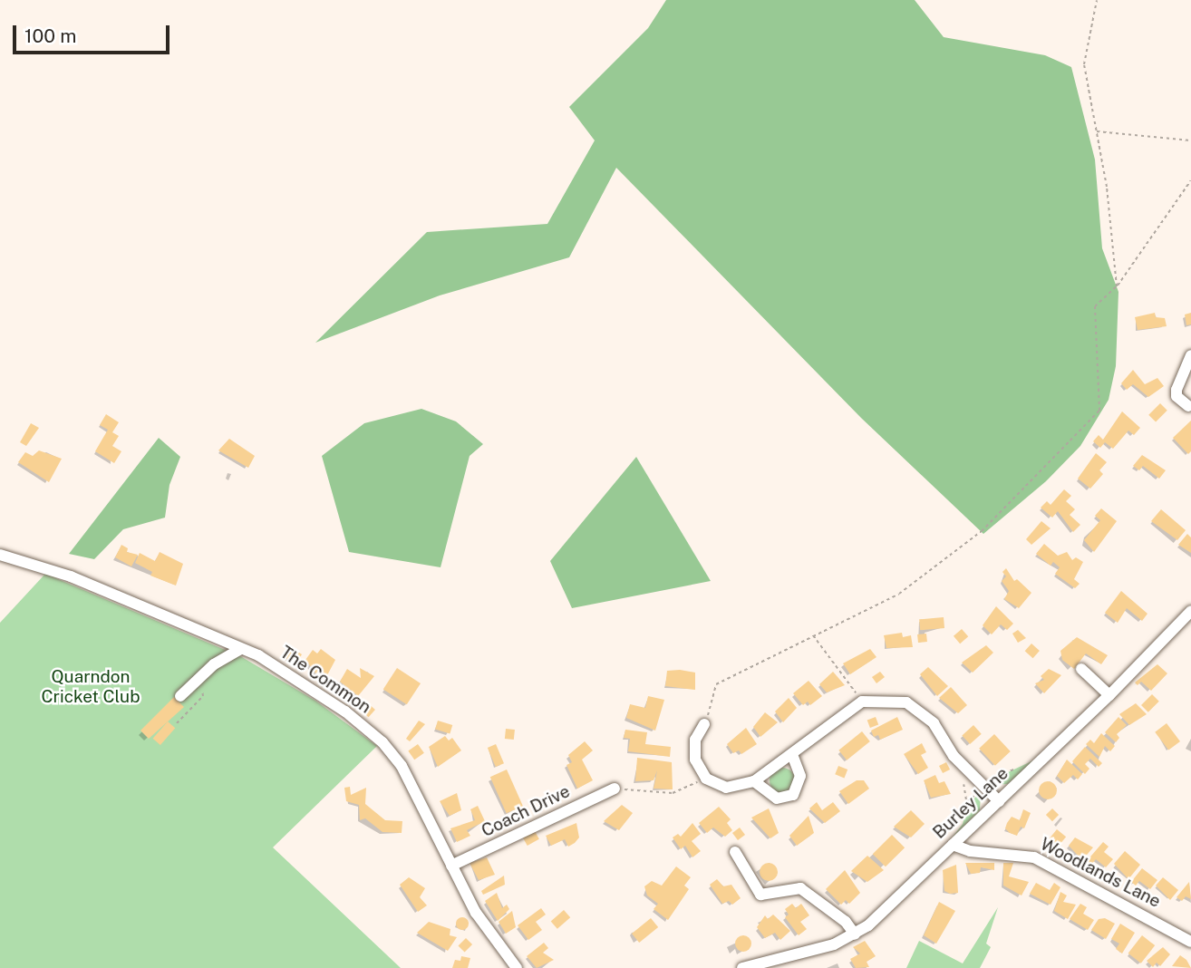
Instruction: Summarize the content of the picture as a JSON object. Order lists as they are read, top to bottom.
{
  "streets": {
    "street": [
      "The Common",
      "Burley Lane",
      "Coach Drive",
      "Woodlands Lane"
    ]
  },
  "crossings": [
    ["The Common", "Coach Drive"],
    ["Burley Lane", "Woodlands Lane"]
  ],
  "parks": ["Quarndon Cricket Club"],
  "scale_bar": "100 m"
}
